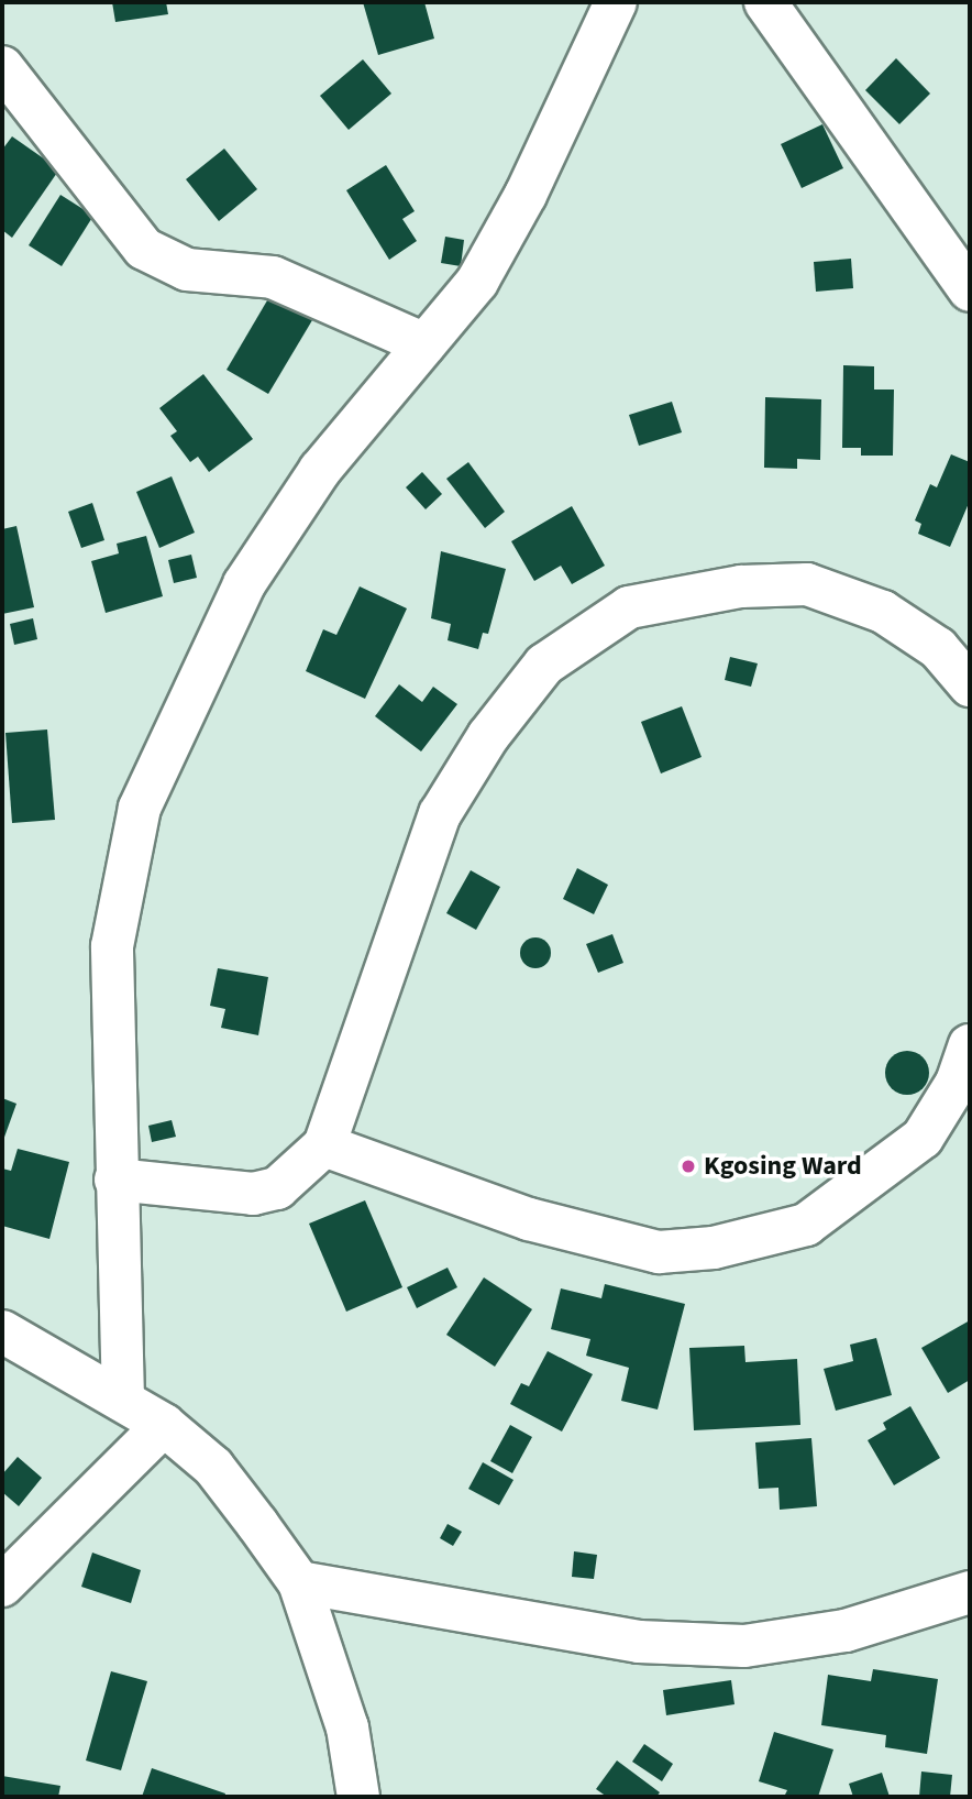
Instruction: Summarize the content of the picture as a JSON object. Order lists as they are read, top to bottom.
{
  "places": ["Kgosing Ward"]
}
